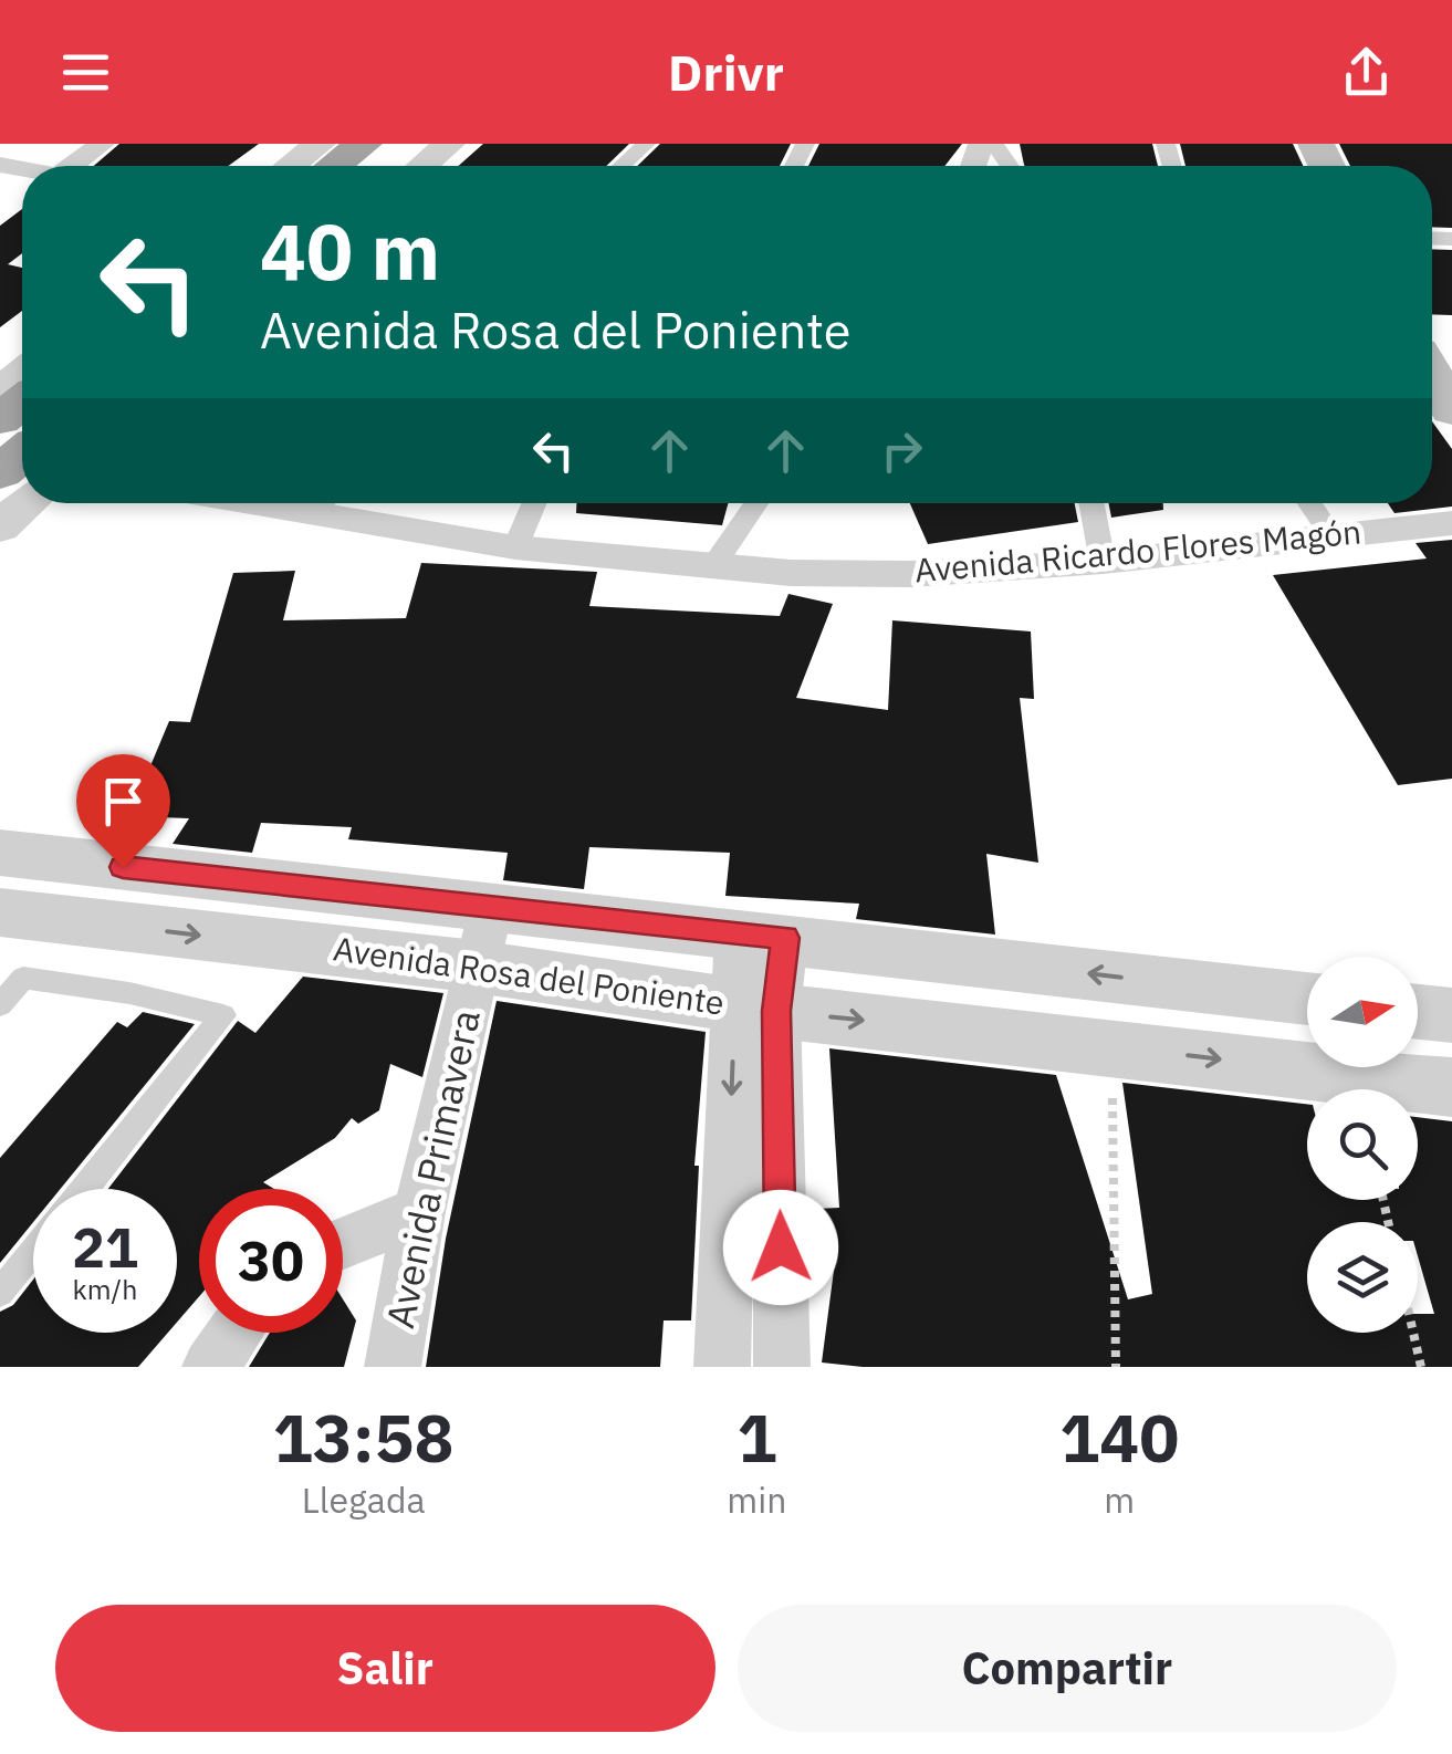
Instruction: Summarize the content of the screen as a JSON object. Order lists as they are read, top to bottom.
{
  "streets": {
    "street": ["Avenida Ricardo Flores Magón", "Avenida Rosa del Poniente", "Avenida Primavera"]
  },
  "crossings": [
    ["Avenida Rosa del Poniente", "Avenida Primavera"]
  ],
  "north": "right",
  "page": {
    "header": "Drivr",
    "turn": ["40 m", "Avenida Rosa del Poniente"],
    "speed": "21 km/h",
    "limit": "30",
    "eta": [
      "13:58",
      "Llegada",
      "1",
      "min",
      "140",
      "m"
    ],
    "buttons": ["Salir", "Compartir"]
  }
}
